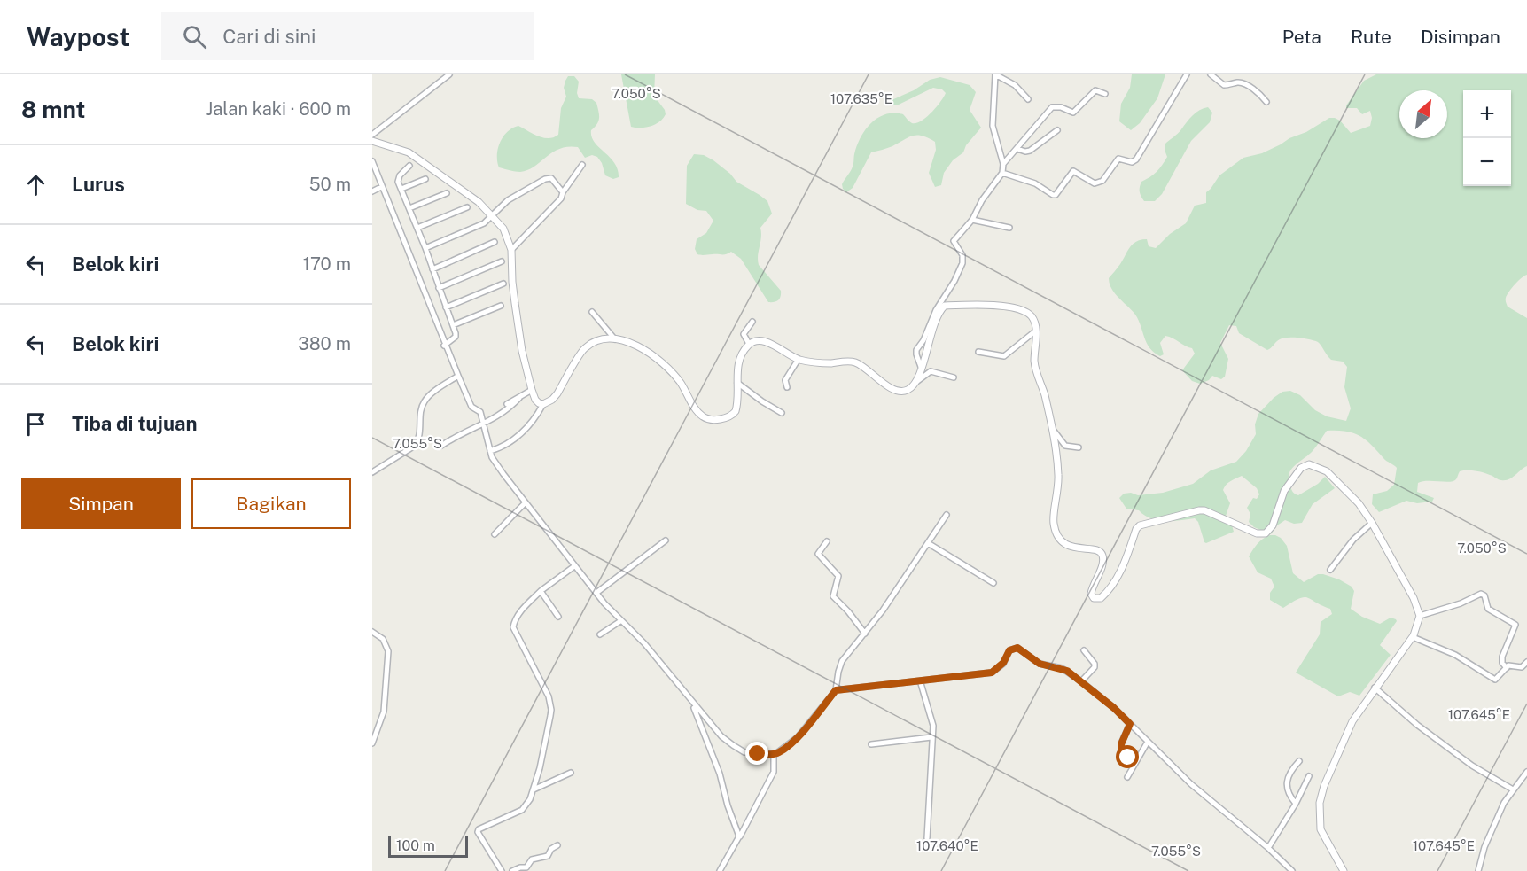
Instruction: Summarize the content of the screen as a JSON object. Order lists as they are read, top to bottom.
{
  "scale_bar": "100 m",
  "north": "top right",
  "page": {
    "header": "Waypost",
    "search": "Cari di sini",
    "nav": ["Peta", "Rute", "Disimpan"],
    "heading": ["8 mnt", "Jalan kaki · 600 m"],
    "map_buttons": ["+", "−"],
    "list": [
      ["Lurus", "50 m"],
      ["Belok kiri", "170 m"],
      ["Belok kiri", "380 m"],
      "Tiba di tujuan"
    ],
    "buttons": ["Simpan", "Bagikan"],
    "scale": "100 m"
  },
  "coordinates": [
    "7.050°S",
    "107.635°E",
    "7.055°S",
    "107.645°E",
    "107.640°E"
  ]
}
